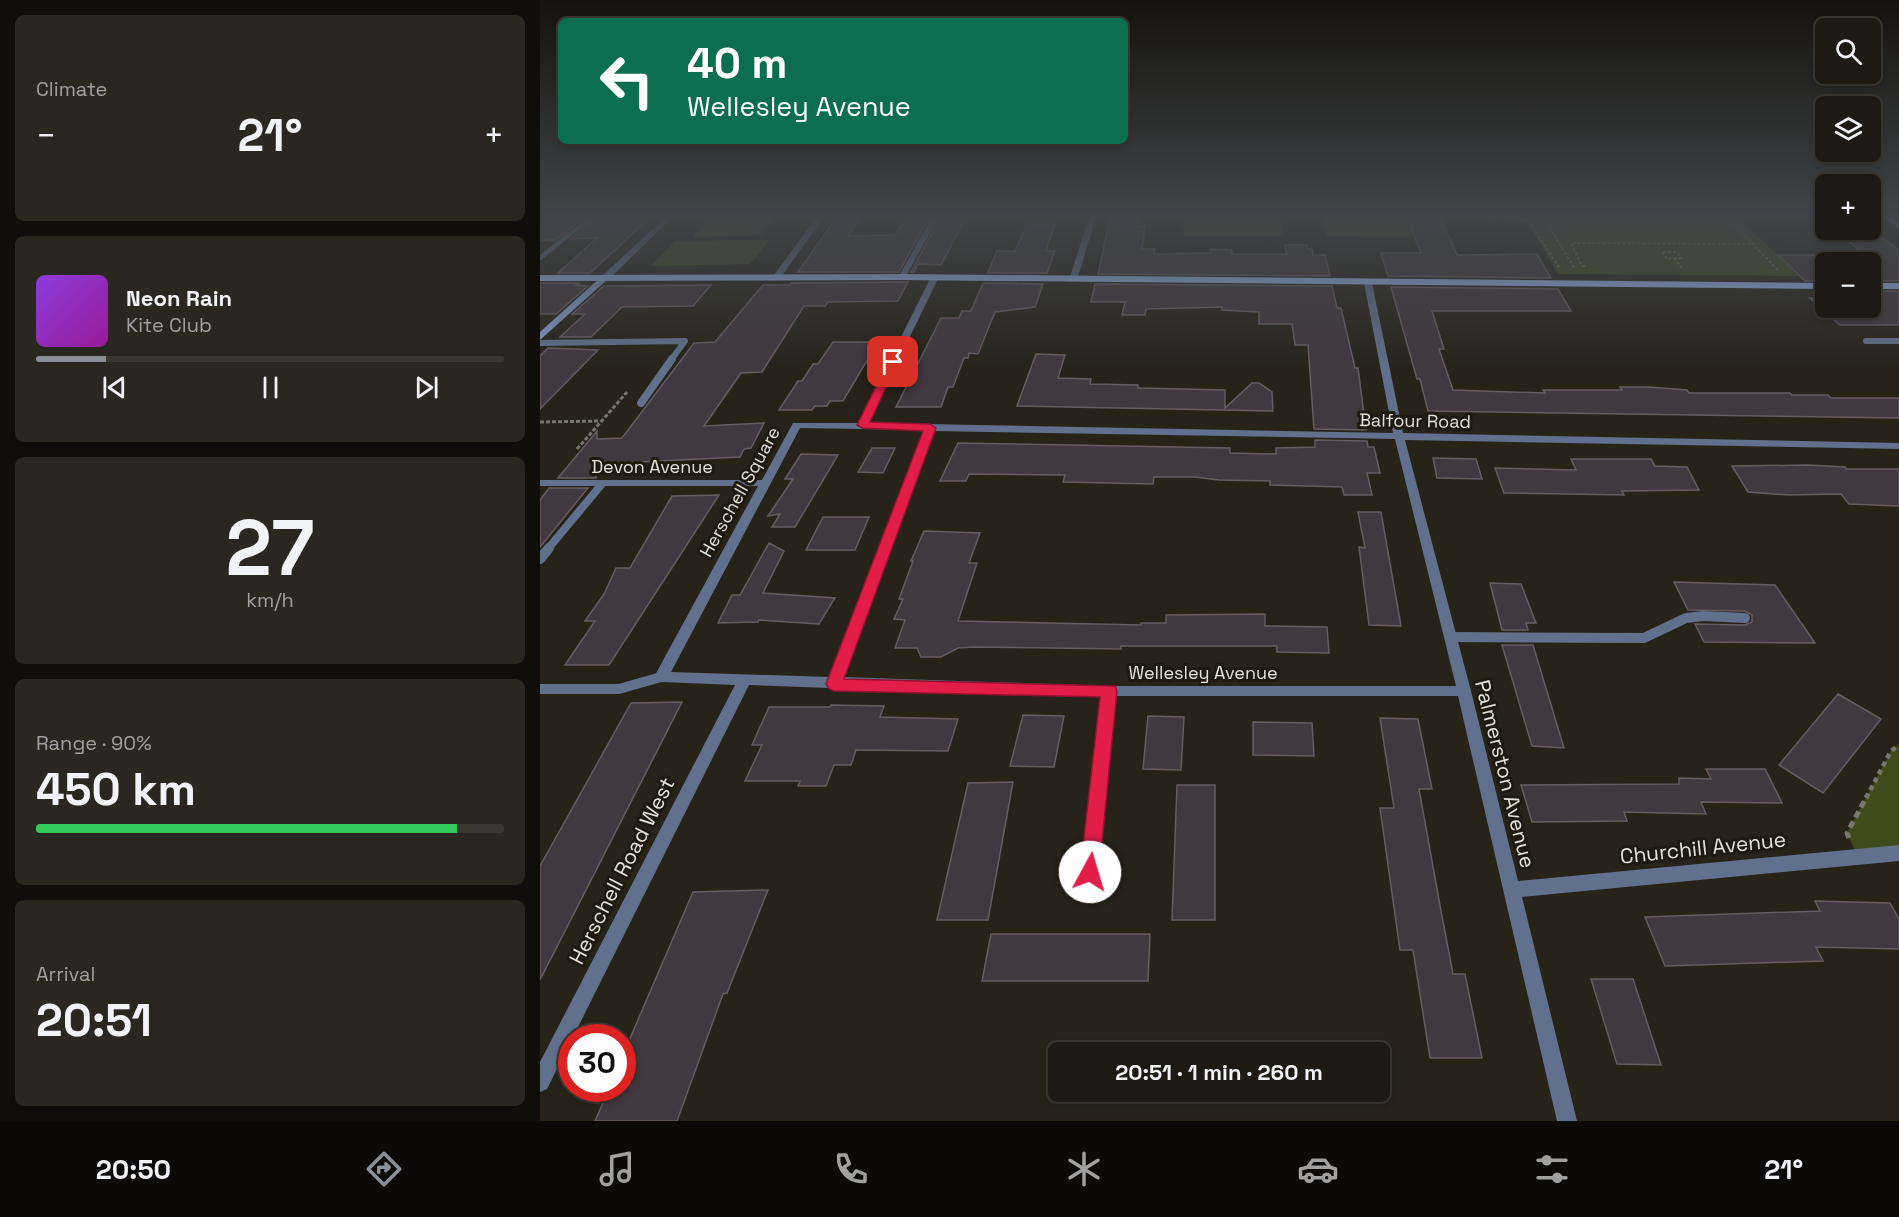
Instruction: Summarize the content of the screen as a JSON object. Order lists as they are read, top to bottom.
{
  "streets": {
    "street": [
      "Balfour Road",
      "Devon Avenue",
      "Herschell Square",
      "Wellesley Avenue",
      "Palmerston Avenue",
      "Churchill Avenue",
      "Herschell Road West"
    ]
  },
  "crossings": [
    ["Balfour Road", "Herschell Square"],
    ["Balfour Road", "Palmerston Avenue"],
    ["Devon Avenue", "Herschell Square"],
    ["Wellesley Avenue", "Palmerston Avenue"],
    ["Palmerston Avenue", "Churchill Avenue"]
  ],
  "page": {
    "tile": [
      "Climate",
      ["27", "km/h"],
      ["Range · 90%", "450 km"],
      ["Arrival", "20:51"]
    ],
    "map_buttons": ["+", "−"],
    "turn": ["40 m", "Wellesley Avenue"],
    "heat": ["−", "21°", "+"],
    "song": ["Neon Rain", "Kite Club"],
    "limit": "30",
    "trip": "20:51 · 1 min · 260 m",
    "tabs": ["20:50", "21°"]
  }
}
